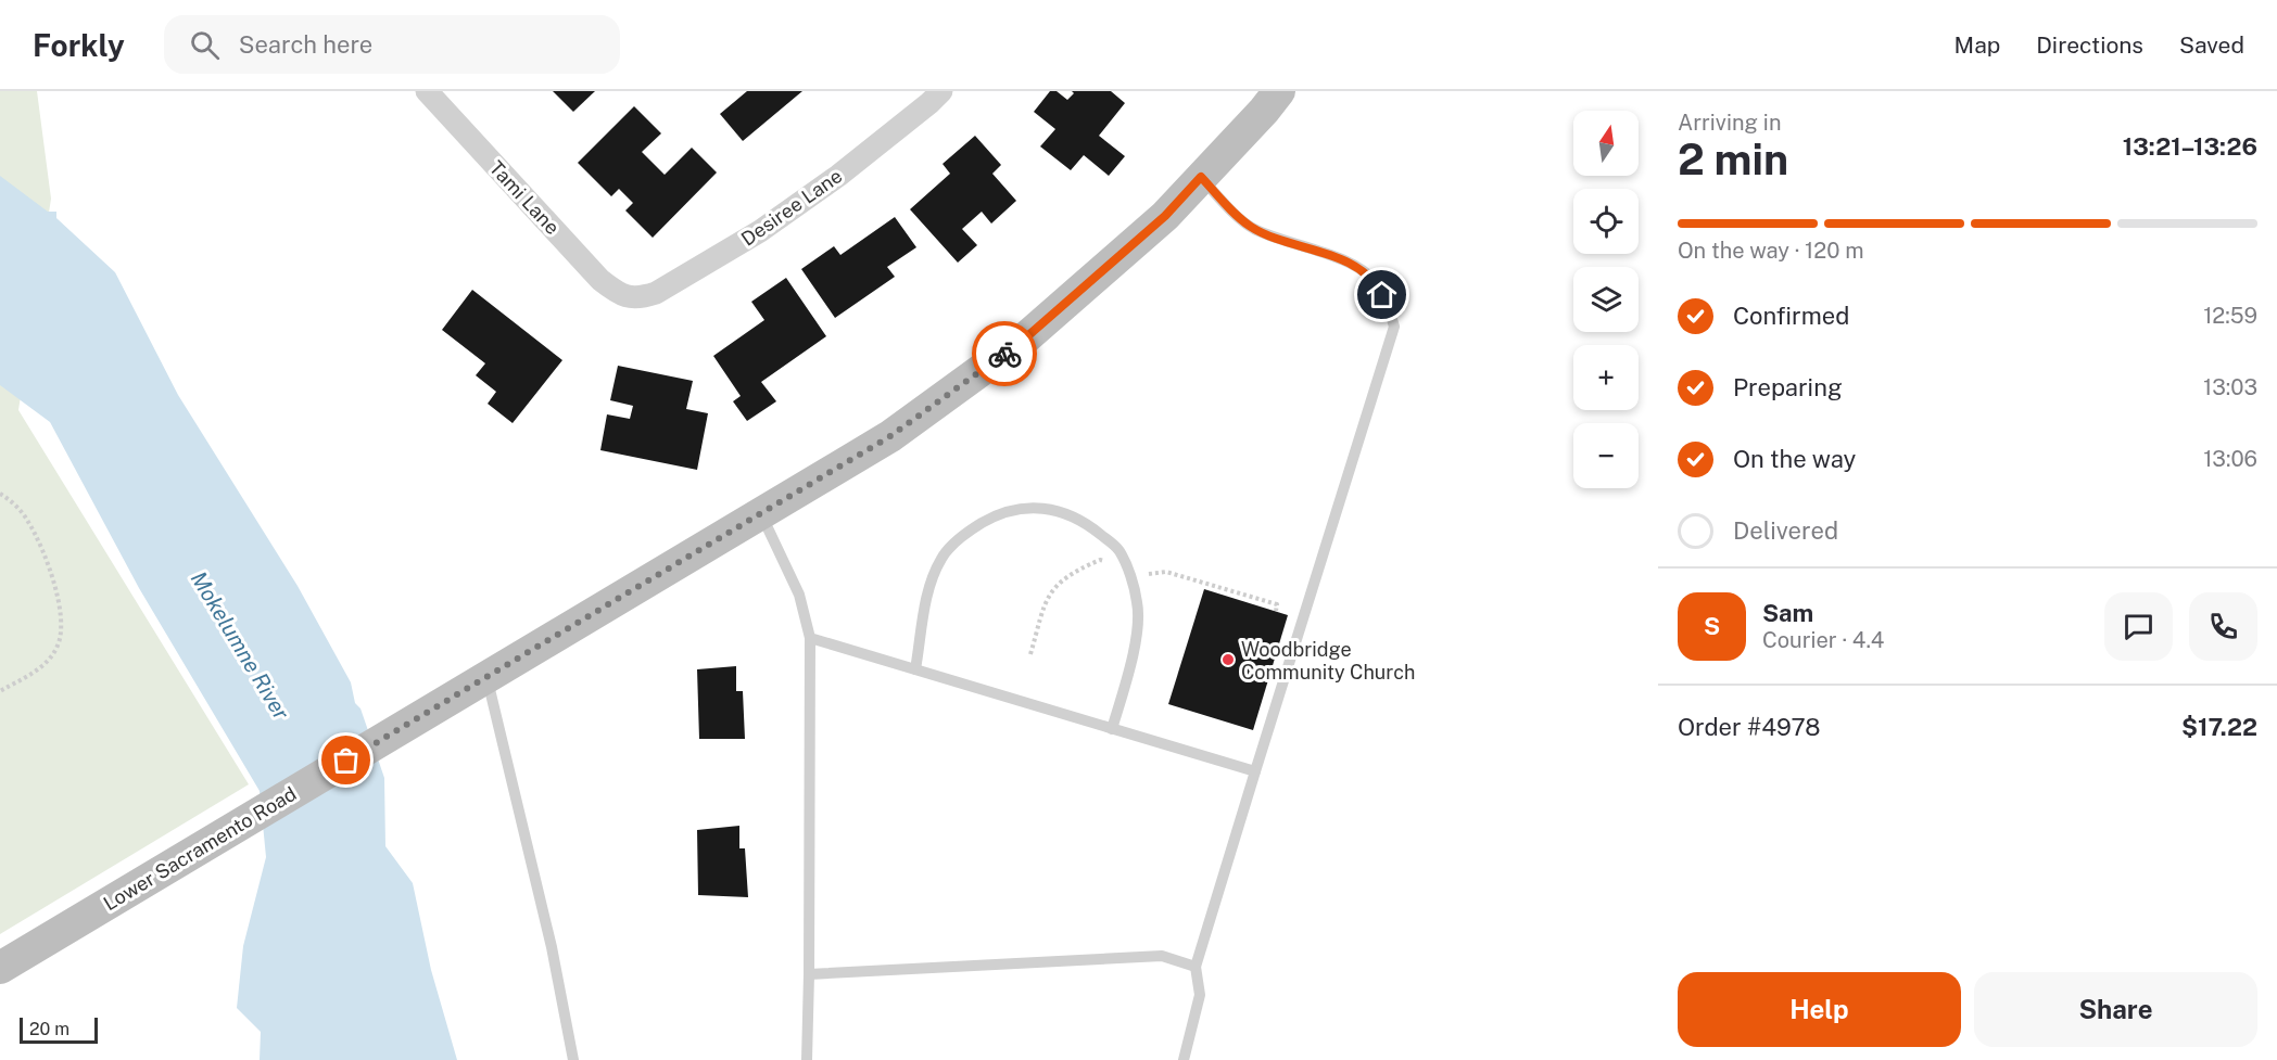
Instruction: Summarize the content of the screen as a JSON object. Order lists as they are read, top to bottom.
{
  "streets": {
    "main road": ["Lower Sacramento Road"],
    "street": ["Tami Lane", "Desiree Lane"]
  },
  "crossings": [
    ["Tami Lane", "Desiree Lane"]
  ],
  "water": ["Mokelumne River"],
  "places": ["Woodbridge Community Church"],
  "scale_bar": "20 m",
  "north": "top",
  "page": {
    "header": "Forkly",
    "search": "Search here",
    "nav": ["Map", "Directions", "Saved"],
    "heading": ["2 min", "Arriving in", "13:21–13:26"],
    "panel": [
      "Sam",
      "Courier · 4.4",
      "Order #4978",
      "$17.22"
    ],
    "map_buttons": ["+", "−"],
    "bar": "On the way · 120 m",
    "list": [
      ["Confirmed", "12:59"],
      ["Preparing", "13:03"],
      ["On the way", "13:06"],
      "Delivered"
    ],
    "round": "S",
    "buttons": ["Help", "Share"],
    "scale": "20 m"
  }
}
